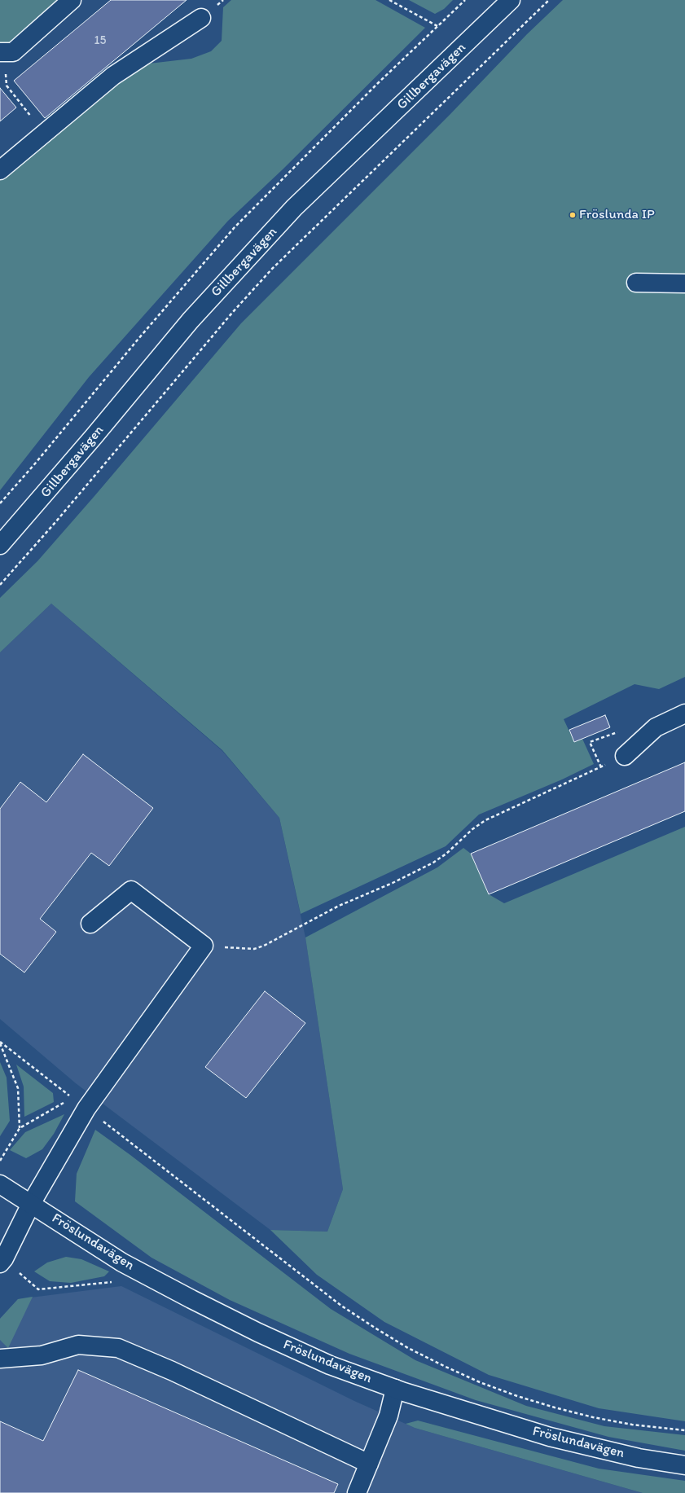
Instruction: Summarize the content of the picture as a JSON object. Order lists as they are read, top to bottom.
{
  "streets": {
    "street": ["Gillbergavägen", "Fröslundavägen"]
  },
  "places": ["Fröslunda IP"],
  "house_numbers": ["15"]
}
